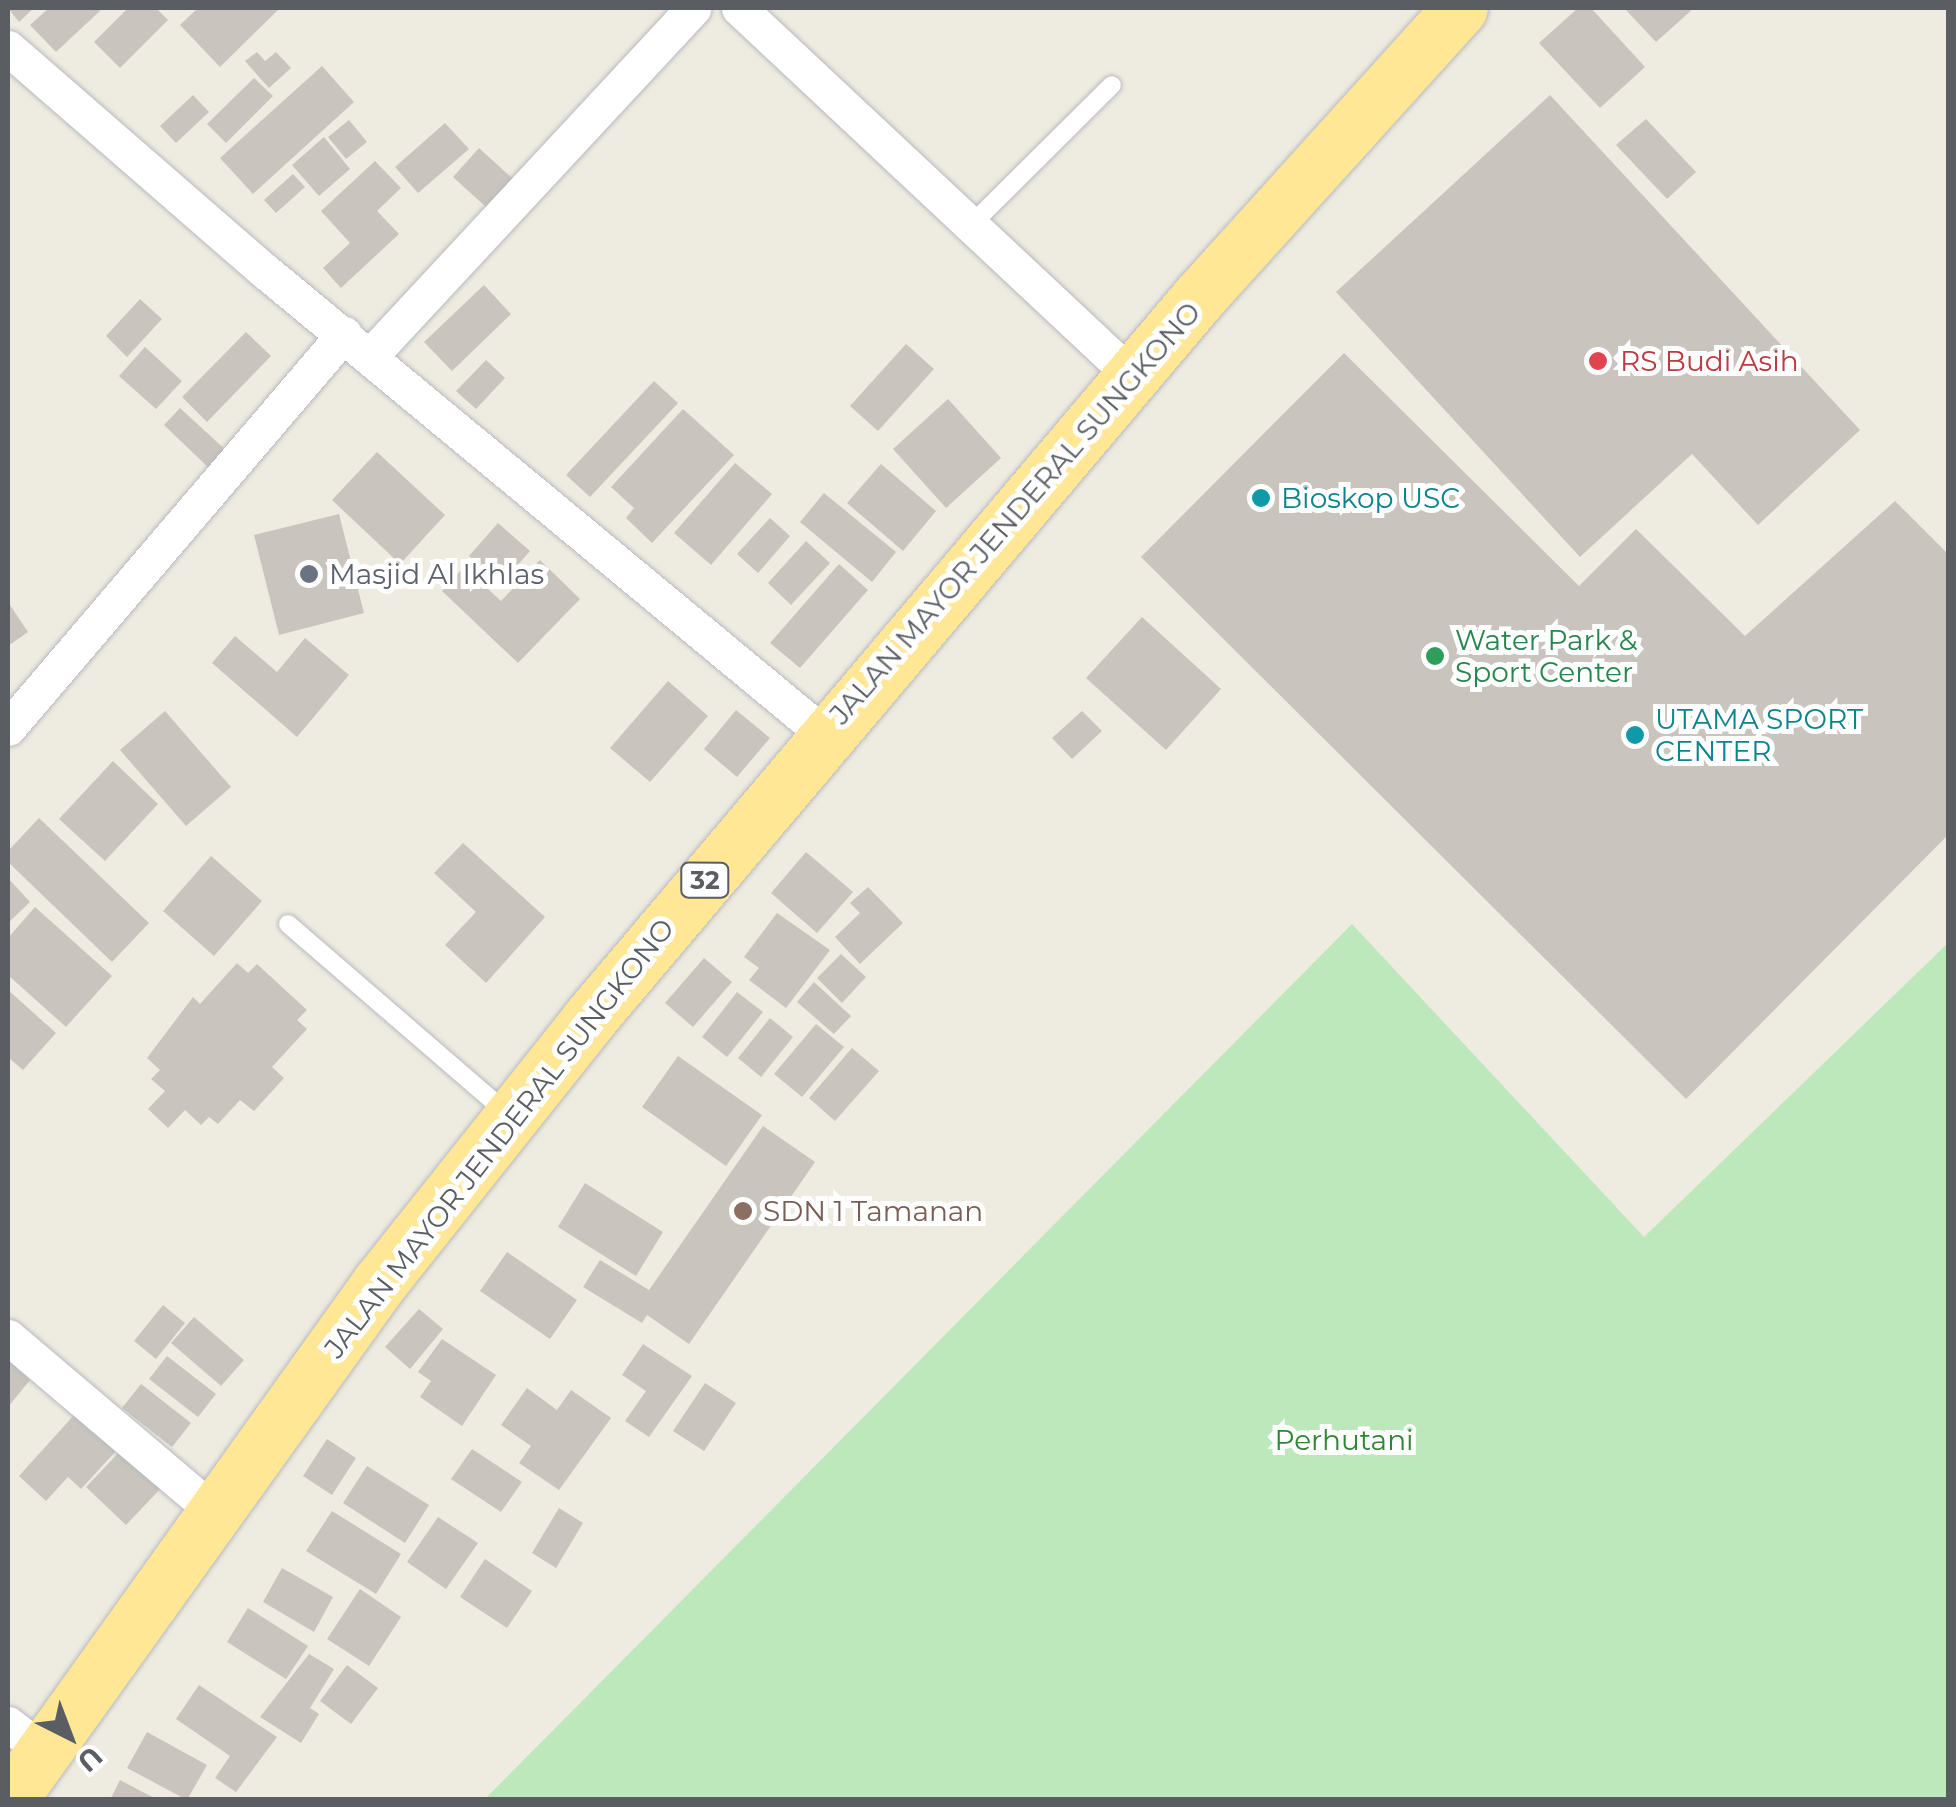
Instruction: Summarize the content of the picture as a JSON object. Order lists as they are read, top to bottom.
{
  "streets": {
    "highway": ["JALAN MAYOR JENDERAL SUNGKONO", "32"]
  },
  "parks": ["Perhutani"],
  "places": [
    "RS Budi Asih",
    "Bioskop USC",
    "Masjid Al Ikhlas",
    "Water Park & Sport Center",
    "UTAMA SPORT CENTER",
    "SDN 1 Tamanan"
  ],
  "north": "bottom right"
}
